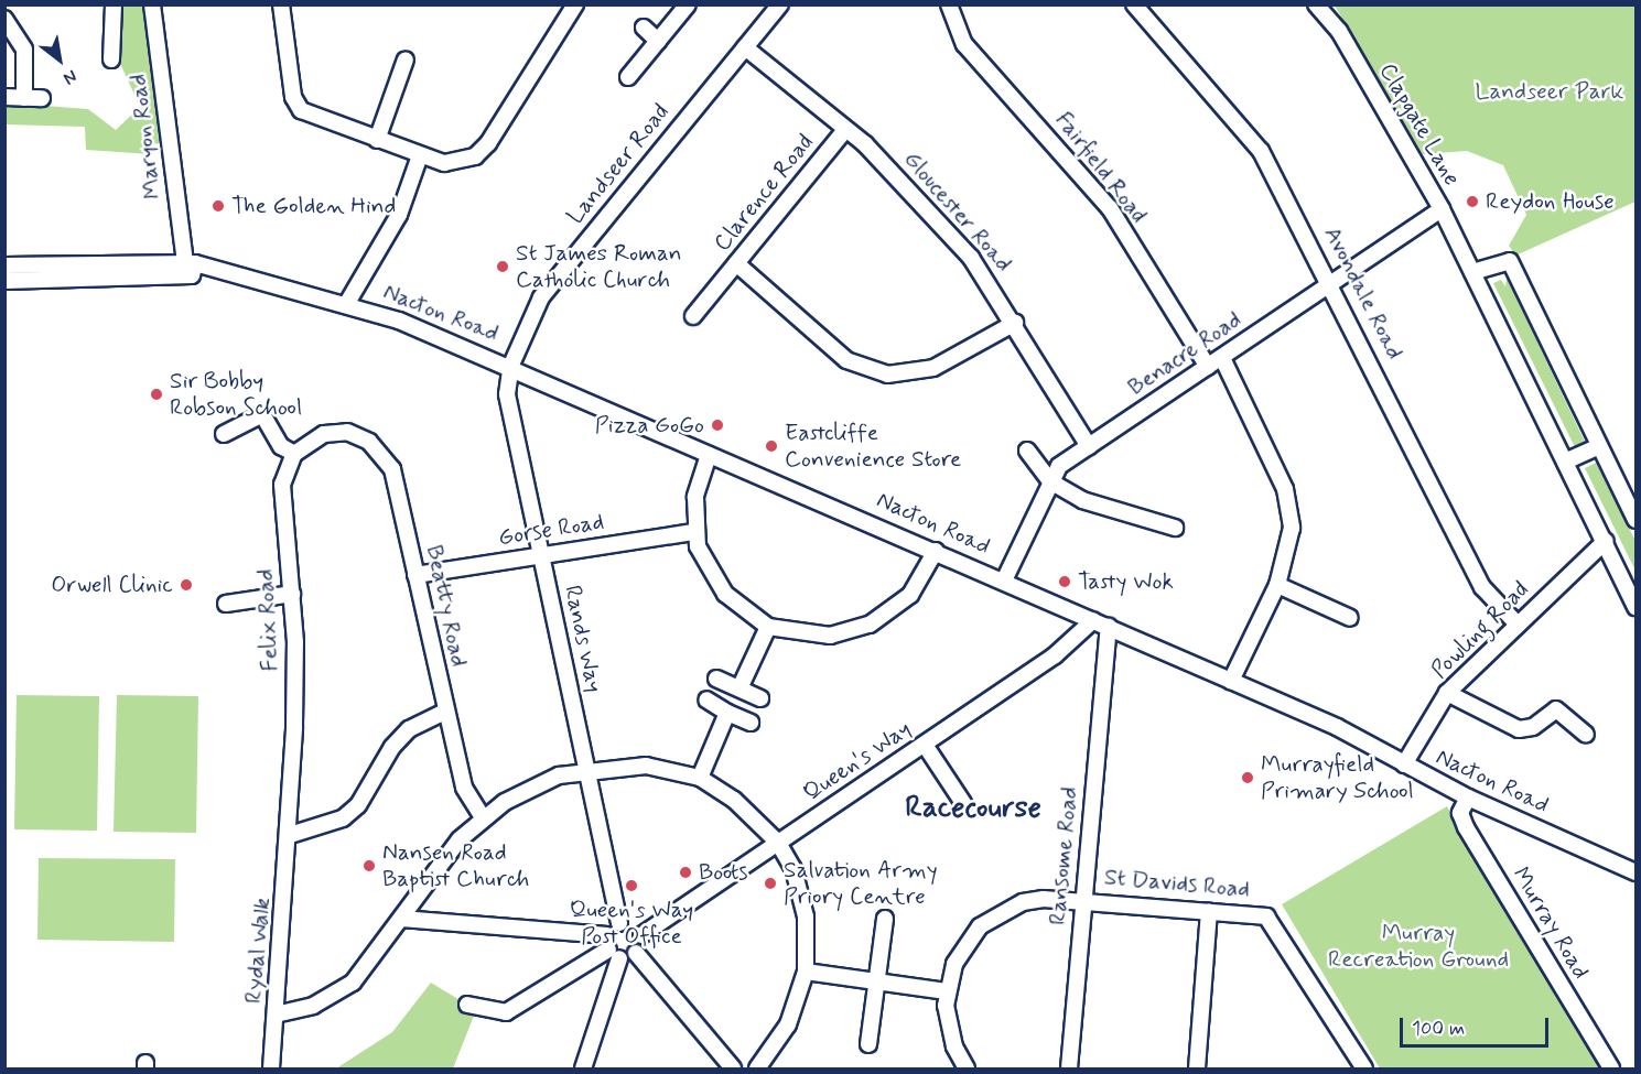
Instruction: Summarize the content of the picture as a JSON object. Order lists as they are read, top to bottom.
{
  "streets": {
    "street": [
      "Clapgate Lane",
      "Maryon Road",
      "Landseer Road",
      "Fairfield Road",
      "Clarence Road",
      "Gloucester Road",
      "Avondale Road",
      "Nacton Road",
      "Benacre Road",
      "Gorse Road",
      "Beatty Road",
      "Felix Road",
      "Powling Road",
      "Rands Way",
      "Queen's Way",
      "Ransome Road",
      "St Davids Road",
      "Murray Road",
      "Rydal Walk"
    ]
  },
  "crossings": [
    ["Clapgate Lane", "Benacre Road"],
    ["Clapgate Lane", "Powling Road"],
    ["Maryon Road", "Nacton Road"],
    ["Landseer Road", "Gloucester Road"],
    ["Landseer Road", "Nacton Road"],
    ["Landseer Road", "Rands Way"],
    ["Fairfield Road", "Benacre Road"],
    ["Clarence Road", "Gloucester Road"],
    ["Gloucester Road", "Benacre Road"],
    ["Avondale Road", "Benacre Road"],
    ["Avondale Road", "Powling Road"],
    ["Nacton Road", "Benacre Road"],
    ["Nacton Road", "Powling Road"],
    ["Nacton Road", "Rands Way"],
    ["Nacton Road", "Queen's Way"],
    ["Nacton Road", "Ransome Road"],
    ["Nacton Road", "Murray Road"],
    ["Gorse Road", "Beatty Road"],
    ["Gorse Road", "Rands Way"],
    ["Beatty Road", "Felix Road"],
    ["Felix Road", "Rydal Walk"],
    ["Ransome Road", "St Davids Road"]
  ],
  "districts": ["Racecourse"],
  "parks": ["Landseer Park", "Murray Recreation Ground"],
  "places": [
    "Reydon House",
    "The Golden Hind",
    "St James Roman Catholic Church",
    "Sir Bobby Robson School",
    "Pizza GoGo",
    "Eastcliffe Convenience Store",
    "Tasty Wok",
    "Orwell Clinic",
    "Murrayfield Primary School",
    "Nansen Road Baptist Church",
    "Boots",
    "Salvation Army Priory Centre",
    "Queen's Way Post Office"
  ],
  "scale_bar": "100 m",
  "north": "bottom right"
}
